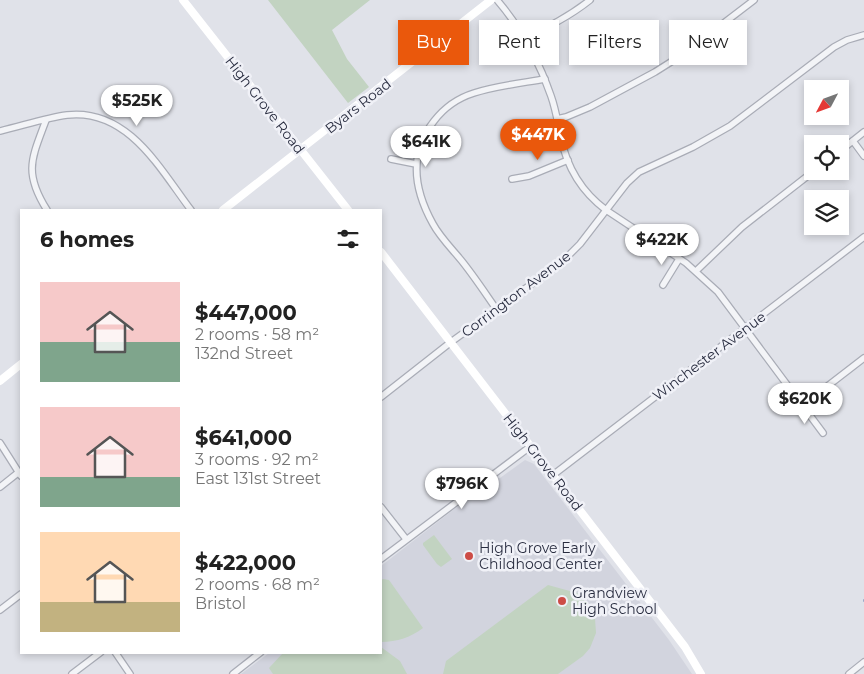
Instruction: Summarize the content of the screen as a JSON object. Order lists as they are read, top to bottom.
{
  "streets": {
    "main road": ["High Grove Road", "Byars Road"],
    "street": ["Corrington Avenue", "Winchester Avenue"]
  },
  "crossings": [
    ["High Grove Road", "Byars Road"],
    ["High Grove Road", "Corrington Avenue"],
    ["High Grove Road", "Winchester Avenue"]
  ],
  "places": ["High Grove Early Childhood Center", "Grandview High School"],
  "north": "bottom left",
  "page": {
    "chip": [
      "Buy",
      "Rent",
      "Filters",
      "New"
    ],
    "price": [
      "$525K",
      "$447K",
      "$641K",
      "$422K",
      "$620K",
      "$796K"
    ],
    "heading": "6 homes",
    "list": [
      {
        "name": "$447,000",
        "note": "2 rooms · 58 m² · 132nd Street"
      },
      {
        "name": "$641,000",
        "note": "3 rooms · 92 m² · East 131st Street"
      },
      {
        "name": "$422,000",
        "note": "2 rooms · 68 m² · Bristol"
      }
    ]
  }
}
